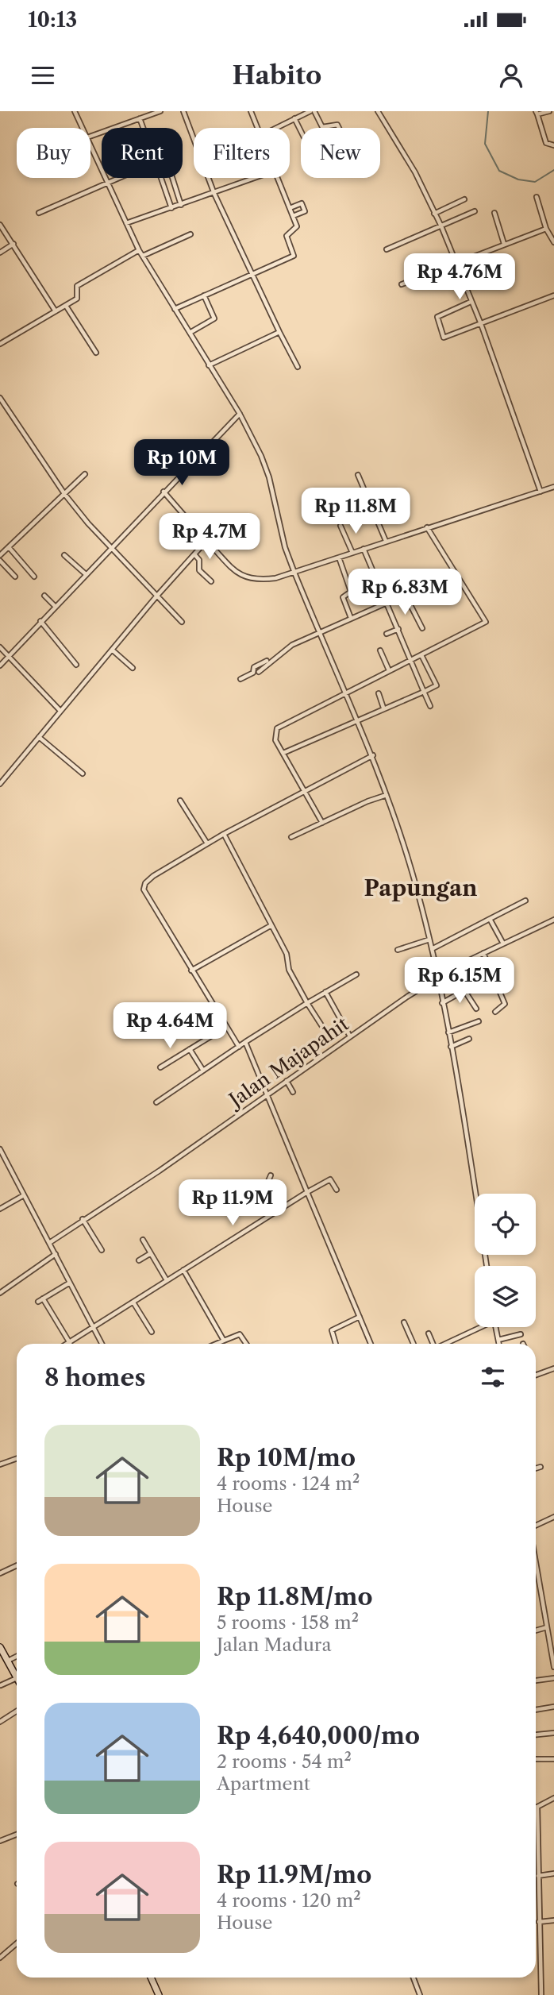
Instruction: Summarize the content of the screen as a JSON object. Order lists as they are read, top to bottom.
{
  "streets": {
    "street": ["Jalan Majapahit"]
  },
  "districts": ["Papungan"],
  "page": {
    "status": "10:13",
    "header": "Habito",
    "chip": [
      "Buy",
      "Rent",
      "Filters",
      "New"
    ],
    "price": [
      "Rp 4.76M",
      "Rp 10M",
      "Rp 11.8M",
      "Rp 4.7M",
      "Rp 6.83M",
      "Rp 6.15M",
      "Rp 4.64M",
      "Rp 11.9M"
    ],
    "heading": "8 homes",
    "list": [
      {
        "name": "Rp 10M/mo",
        "note": "4 rooms · 124 m² · House"
      },
      {
        "name": "Rp 11.8M/mo",
        "note": "5 rooms · 158 m² · Jalan Madura"
      },
      {
        "name": "Rp 4,640,000/mo",
        "note": "2 rooms · 54 m² · Apartment"
      },
      {
        "name": "Rp 11.9M/mo",
        "note": "4 rooms · 120 m² · House"
      }
    ]
  }
}
